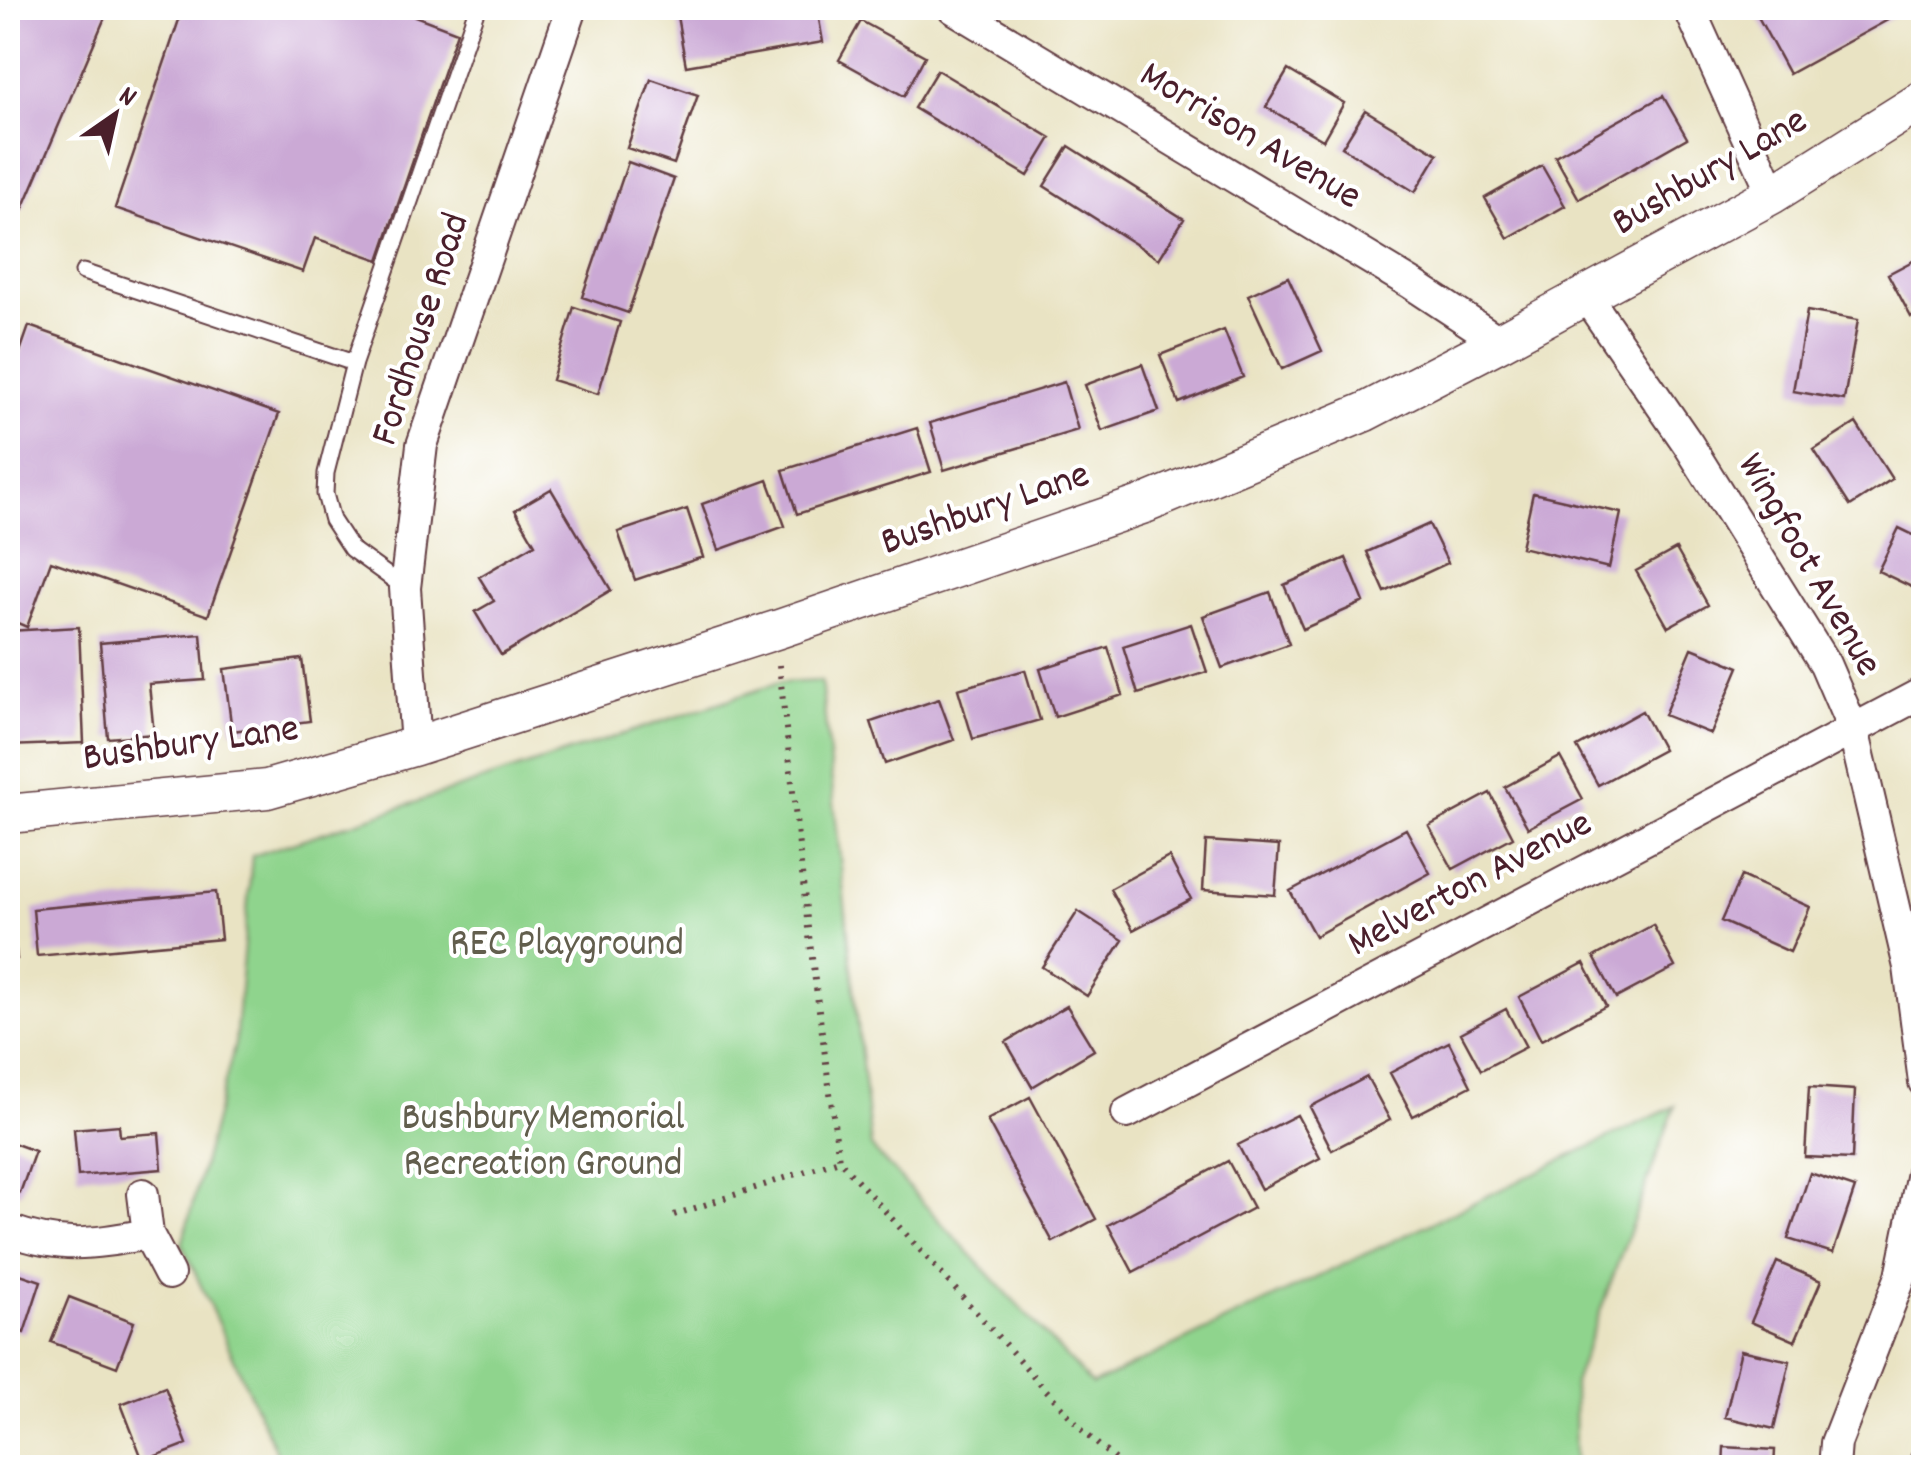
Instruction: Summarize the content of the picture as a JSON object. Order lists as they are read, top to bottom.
{
  "streets": {
    "street": [
      "Morrison Avenue",
      "Bushbury Lane",
      "Fordhouse Road",
      "Wingfoot Avenue",
      "Melverton Avenue"
    ]
  },
  "crossings": [
    ["Morrison Avenue", "Bushbury Lane"],
    ["Bushbury Lane", "Fordhouse Road"],
    ["Bushbury Lane", "Wingfoot Avenue"],
    ["Wingfoot Avenue", "Melverton Avenue"]
  ],
  "parks": ["REC Playground", "Bushbury Memorial Recreation Ground"],
  "north": "top right"
}
